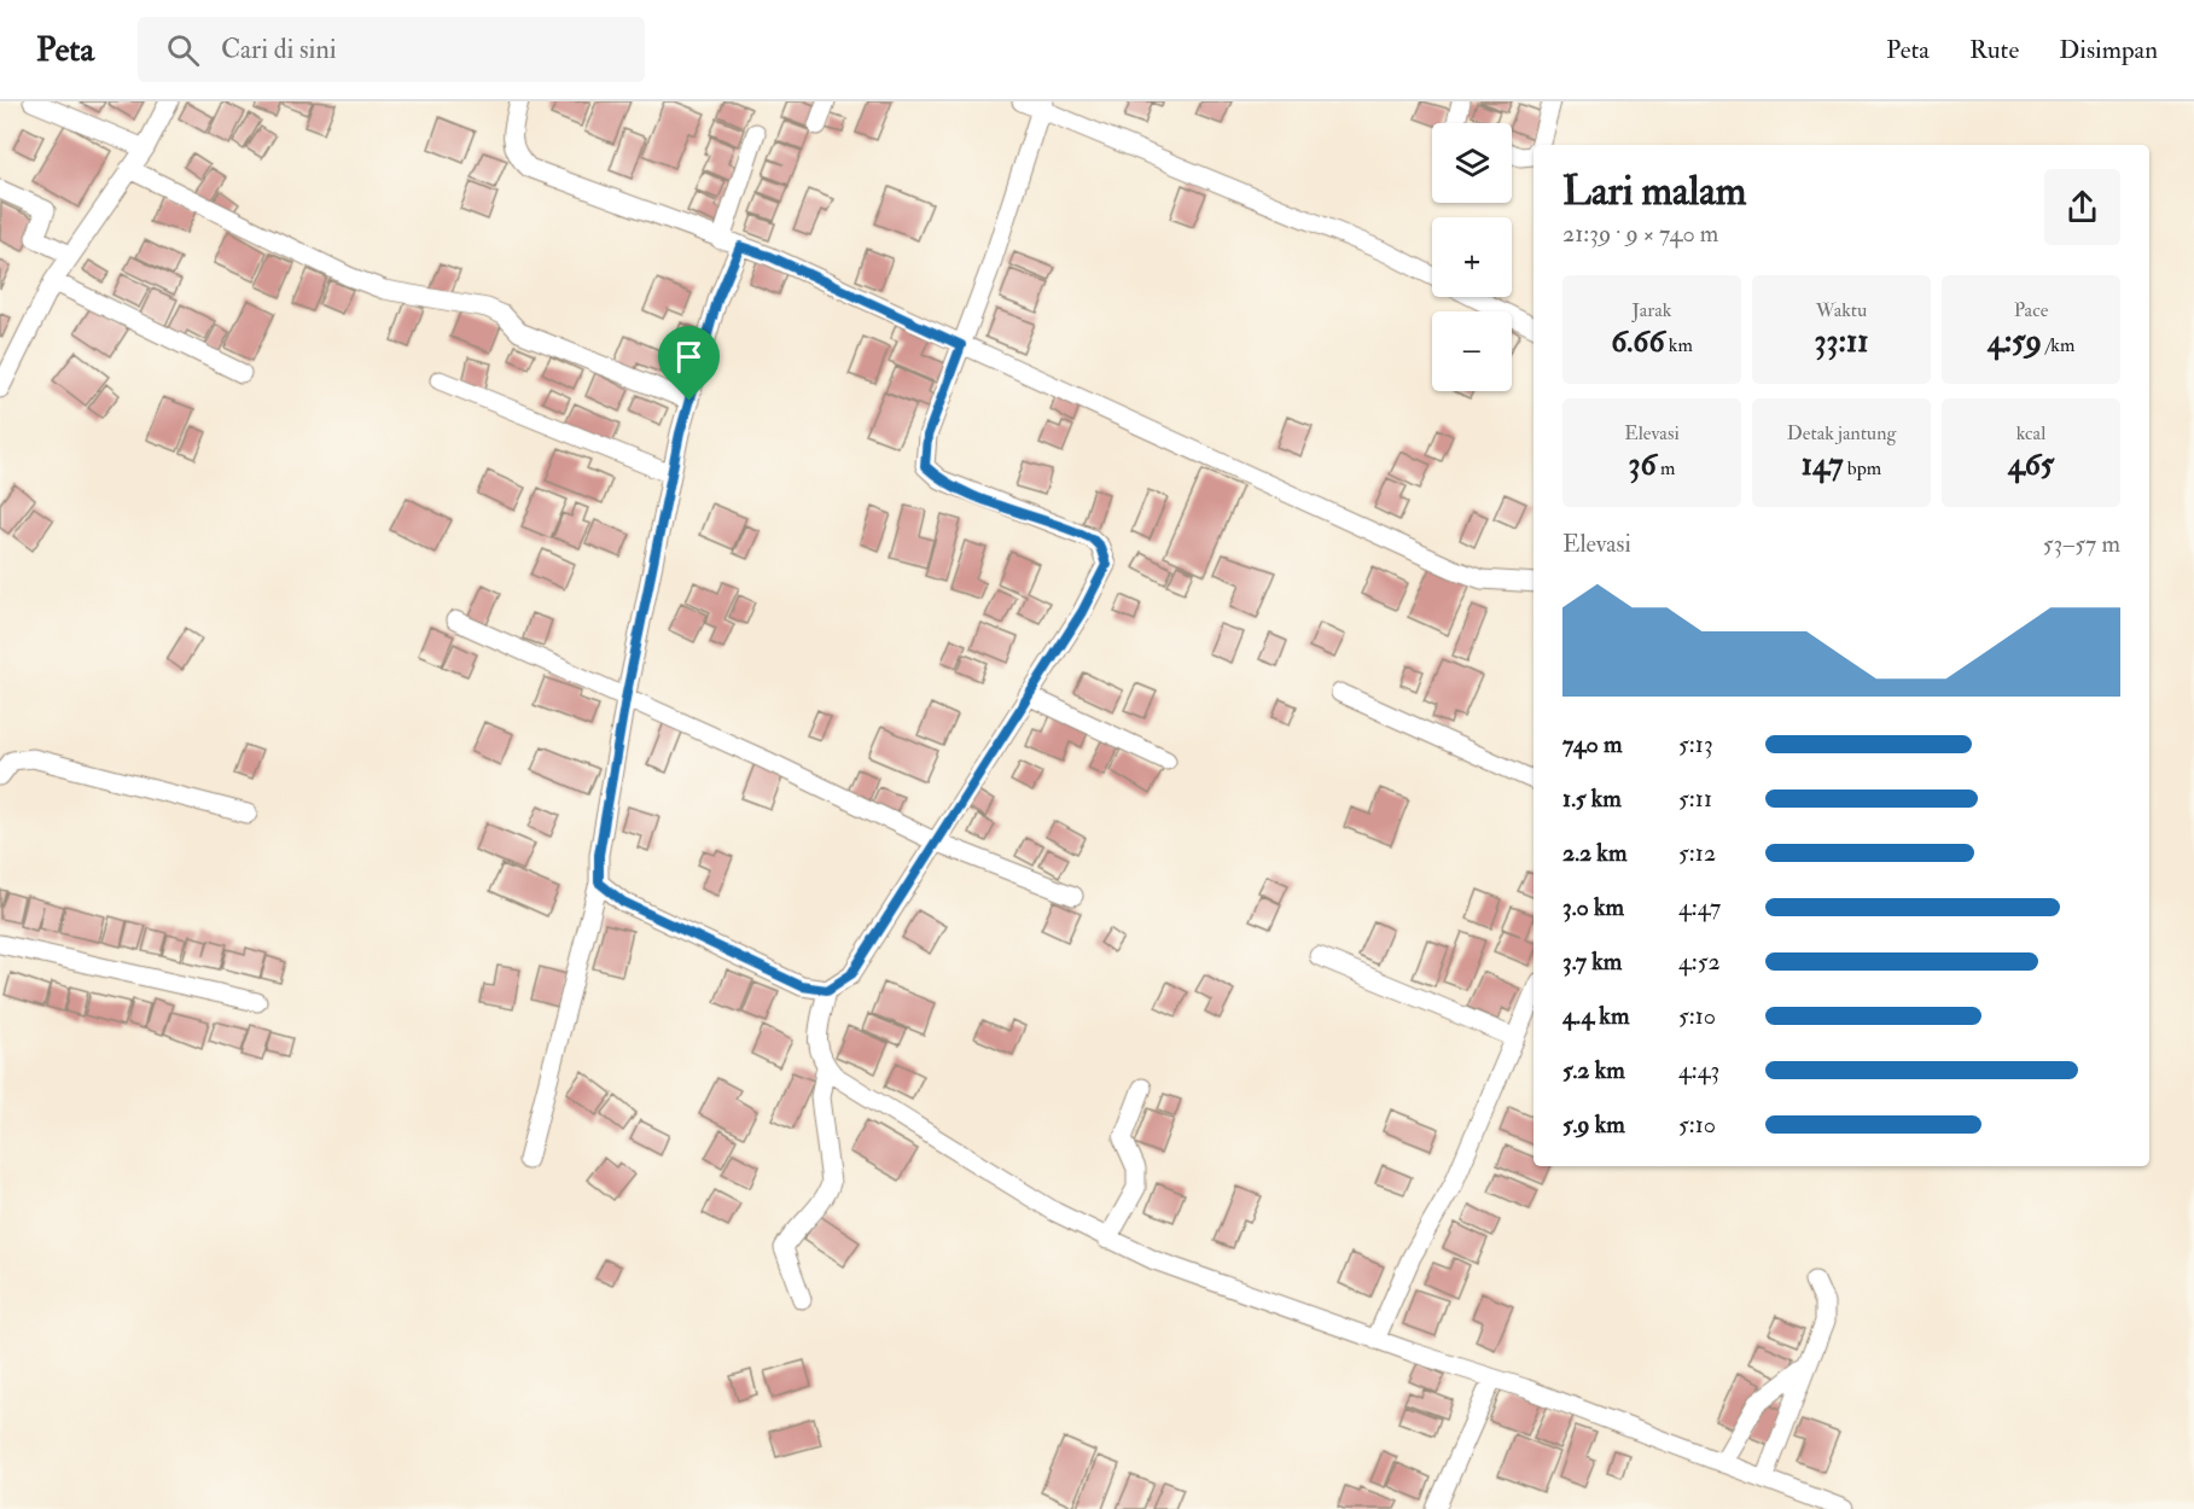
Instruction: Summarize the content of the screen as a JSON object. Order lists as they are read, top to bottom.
{
  "page": {
    "header": "Peta",
    "search": "Cari di sini",
    "nav": ["Peta", "Rute", "Disimpan"],
    "map_buttons": ["+", "−"],
    "heading": ["Lari malam", "21:39 · 9 × 740 m"],
    "stats": [
      ["Jarak", "6.66 km"],
      ["Waktu", "33:11"],
      ["Pace", "4:59 /km"],
      ["Elevasi", "36 m"],
      ["Detak jantung", "147 bpm"],
      ["kcal", "465"]
    ],
    "chart": ["Elevasi", "53–57 m"],
    "list": [
      {
        "name": "740 m",
        "note": "5:13"
      },
      {
        "name": "1.5 km",
        "note": "5:11"
      },
      {
        "name": "2.2 km",
        "note": "5:12"
      },
      {
        "name": "3.0 km",
        "note": "4:47"
      },
      {
        "name": "3.7 km",
        "note": "4:52"
      },
      {
        "name": "4.4 km",
        "note": "5:10"
      },
      {
        "name": "5.2 km",
        "note": "4:43"
      },
      {
        "name": "5.9 km",
        "note": "5:10"
      }
    ]
  }
}
